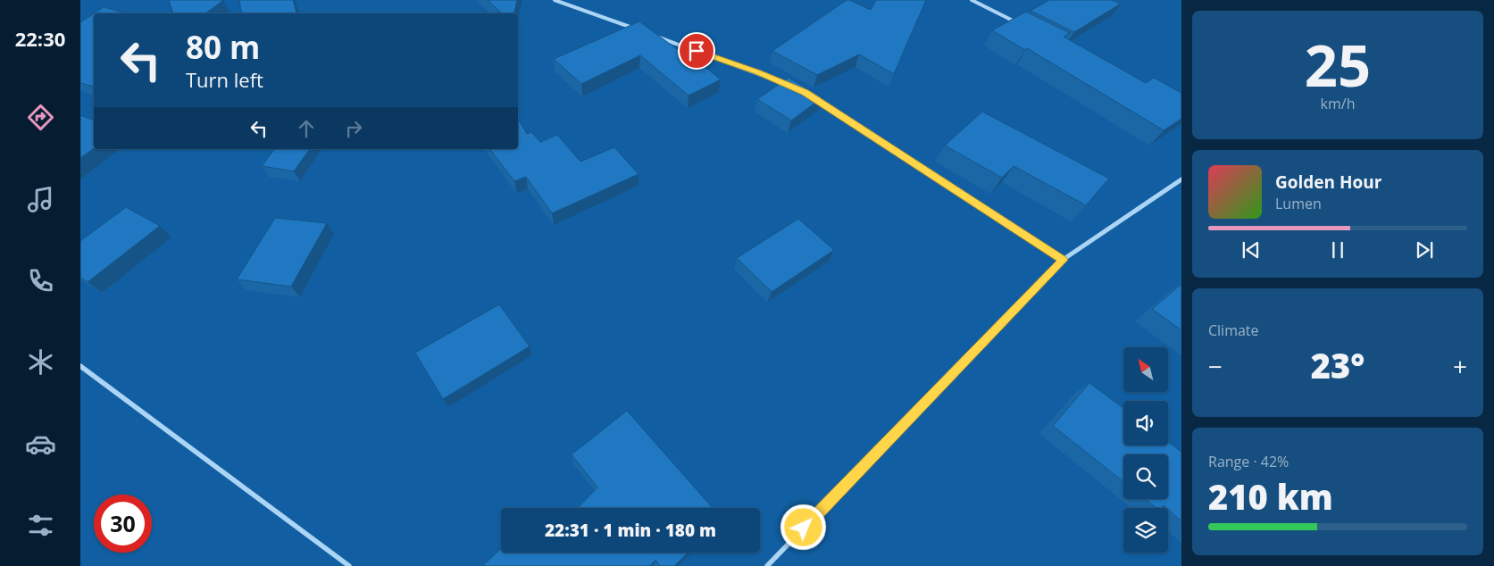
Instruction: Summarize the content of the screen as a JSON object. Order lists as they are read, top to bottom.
{
  "north": "top left",
  "page": {
    "tabs": "22:30",
    "tile": [
      ["25", "km/h"],
      "Climate",
      ["Range · 42%", "210 km"]
    ],
    "turn": ["80 m", "Turn left"],
    "song": ["Golden Hour", "Lumen"],
    "heat": ["−", "23°", "+"],
    "limit": "30",
    "trip": "22:31 · 1 min · 180 m"
  }
}
